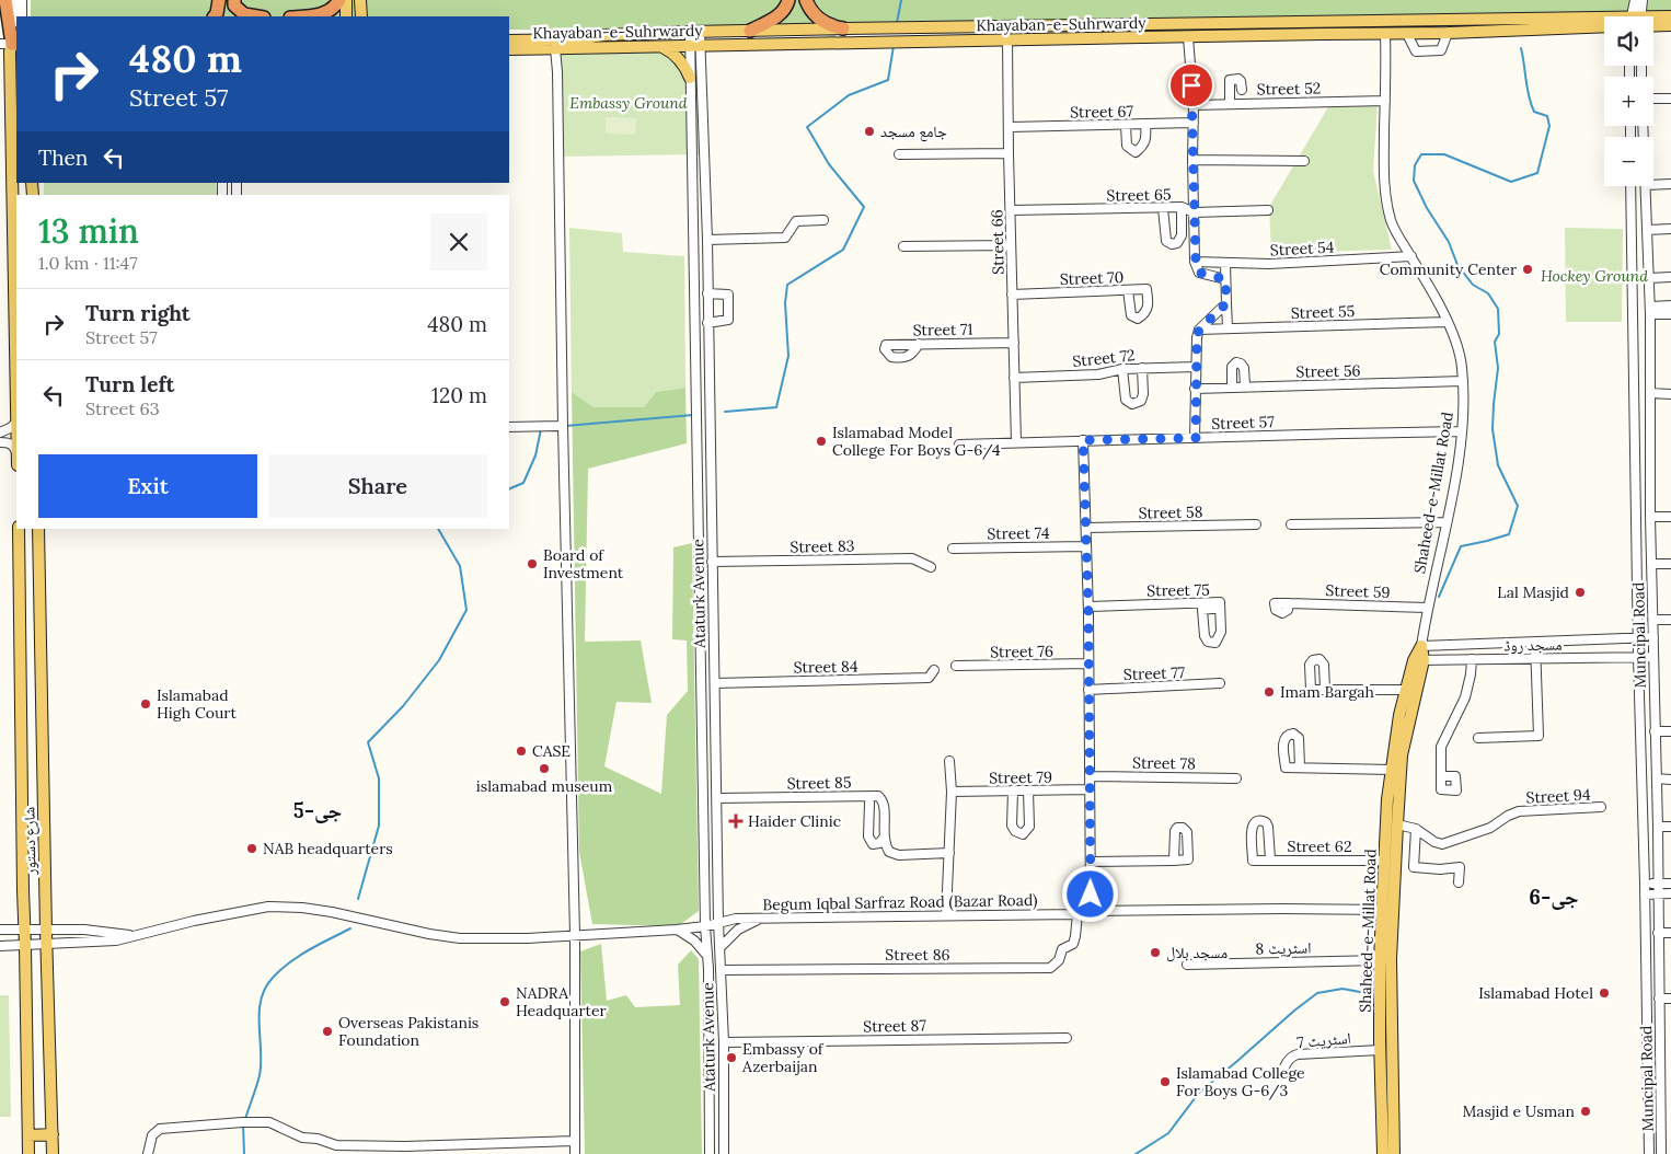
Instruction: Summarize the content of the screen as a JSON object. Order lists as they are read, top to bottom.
{
  "streets": {
    "main road": ["Khayaban-e-Suhrwardy", "Shaheed-e-Millat Road", "شارع دستور"],
    "street": [
      "Street 52",
      "Street 67",
      "Street 65",
      "Street 66",
      "Street 54",
      "Street 70",
      "Street 55",
      "Street 71",
      "Street 72",
      "Street 56",
      "Street 57",
      "Street 58",
      "Street 74",
      "Street 83",
      "Street 75",
      "Street 59",
      "Ataturk Avenue",
      "Muncipal Road",
      "مسجد روڈ",
      "Street 76",
      "Street 84",
      "Street 77",
      "Street 78",
      "Street 79",
      "Street 85",
      "Street 94",
      "Street 62",
      "Begum Iqbal Sarfraz Road (Bazar Road)",
      "اسٹریٹ 8",
      "Street 86",
      "Street 87",
      "اسٹریٹ 7"
    ]
  },
  "crossings": [
    ["Khayaban-e-Suhrwardy", "Street 66"],
    ["Khayaban-e-Suhrwardy", "Shaheed-e-Millat Road"],
    ["Khayaban-e-Suhrwardy", "Ataturk Avenue"],
    ["Street 52", "Shaheed-e-Millat Road"],
    ["Street 67", "Street 66"],
    ["Street 65", "Street 66"],
    ["Street 66", "Street 70"],
    ["Street 66", "Street 71"],
    ["Street 66", "Street 72"],
    ["Street 66", "Street 57"],
    ["Street 54", "Shaheed-e-Millat Road"],
    ["Street 55", "Shaheed-e-Millat Road"],
    ["Street 56", "Shaheed-e-Millat Road"],
    ["Street 57", "Shaheed-e-Millat Road"],
    ["Shaheed-e-Millat Road", "Street 59"],
    ["Shaheed-e-Millat Road", "مسجد روڈ"],
    ["Shaheed-e-Millat Road", "Street 94"],
    ["Shaheed-e-Millat Road", "Street 62"],
    ["Shaheed-e-Millat Road", "Begum Iqbal Sarfraz Road (Bazar Road)"],
    ["Shaheed-e-Millat Road", "اسٹریٹ 8"],
    ["Shaheed-e-Millat Road", "اسٹریٹ 7"],
    ["Street 83", "Ataturk Avenue"],
    ["Ataturk Avenue", "Street 84"],
    ["Ataturk Avenue", "Street 85"],
    ["Ataturk Avenue", "Begum Iqbal Sarfraz Road (Bazar Road)"],
    ["Ataturk Avenue", "Street 86"],
    ["Ataturk Avenue", "Street 87"],
    ["Muncipal Road", "مسجد روڈ"],
    ["شارع دستور", "Begum Iqbal Sarfraz Road (Bazar Road)"],
    ["Begum Iqbal Sarfraz Road (Bazar Road)", "Street 86"]
  ],
  "districts": ["جی-5", "جی-6"],
  "parks": ["Embassy Ground", "Hockey Ground"],
  "places": {
    "other": [
      "جامع مسجد",
      "Community Center",
      "Islamabad Model College For Boys G-6/4",
      "Board of Investment",
      "Lal Masjid",
      "Imam Bargah",
      "Islamabad High Court",
      "CASE",
      "islamabad museum",
      "NAB headquarters",
      "مسجد بلال",
      "Islamabad Hotel",
      "NADRA Headquarter",
      "Overseas Pakistanis Foundation",
      "Embassy of Azerbaijan",
      "Islamabad College For Boys G-6/3",
      "Masjid e Usman"
    ],
    "health": ["Haider Clinic"]
  },
  "page": {
    "map_buttons": ["+", "−"],
    "turn": ["480 m", "Street 57"],
    "then": "Then",
    "heading": ["13 min", "1.0 km · 11:47"],
    "list": [
      {
        "name": "Turn right",
        "note": "Street 57",
        "value": "480 m"
      },
      {
        "name": "Turn left",
        "note": "Street 63",
        "value": "120 m"
      }
    ],
    "buttons": ["Exit", "Share"]
  }
}
